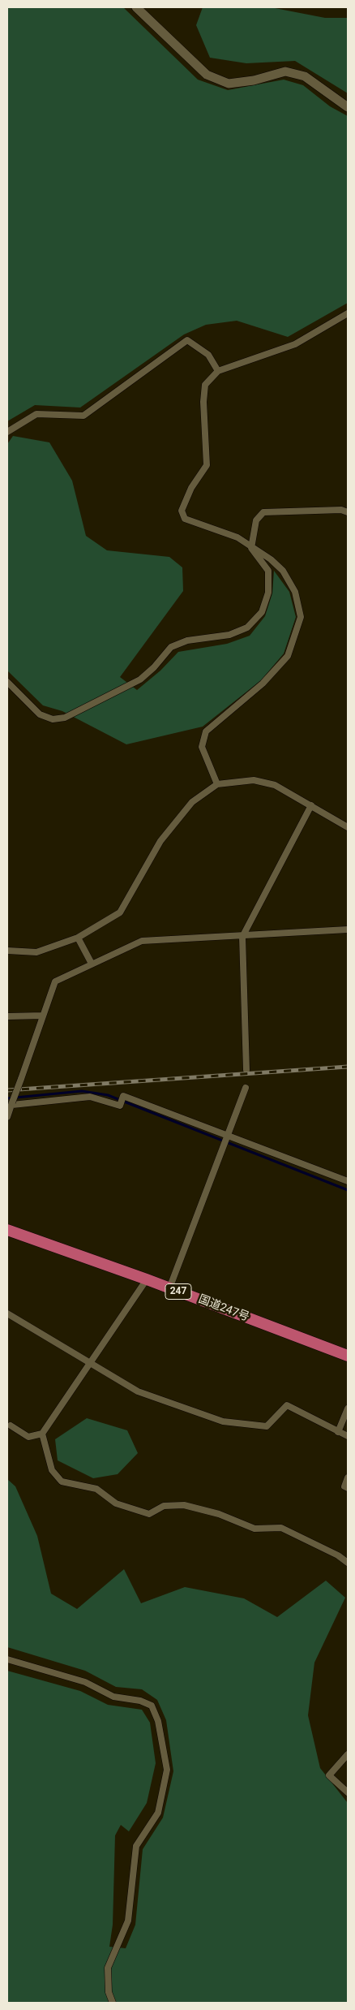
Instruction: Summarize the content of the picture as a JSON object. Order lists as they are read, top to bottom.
{
  "streets": {
    "highway": ["247", "国道247号"]
  }
}
